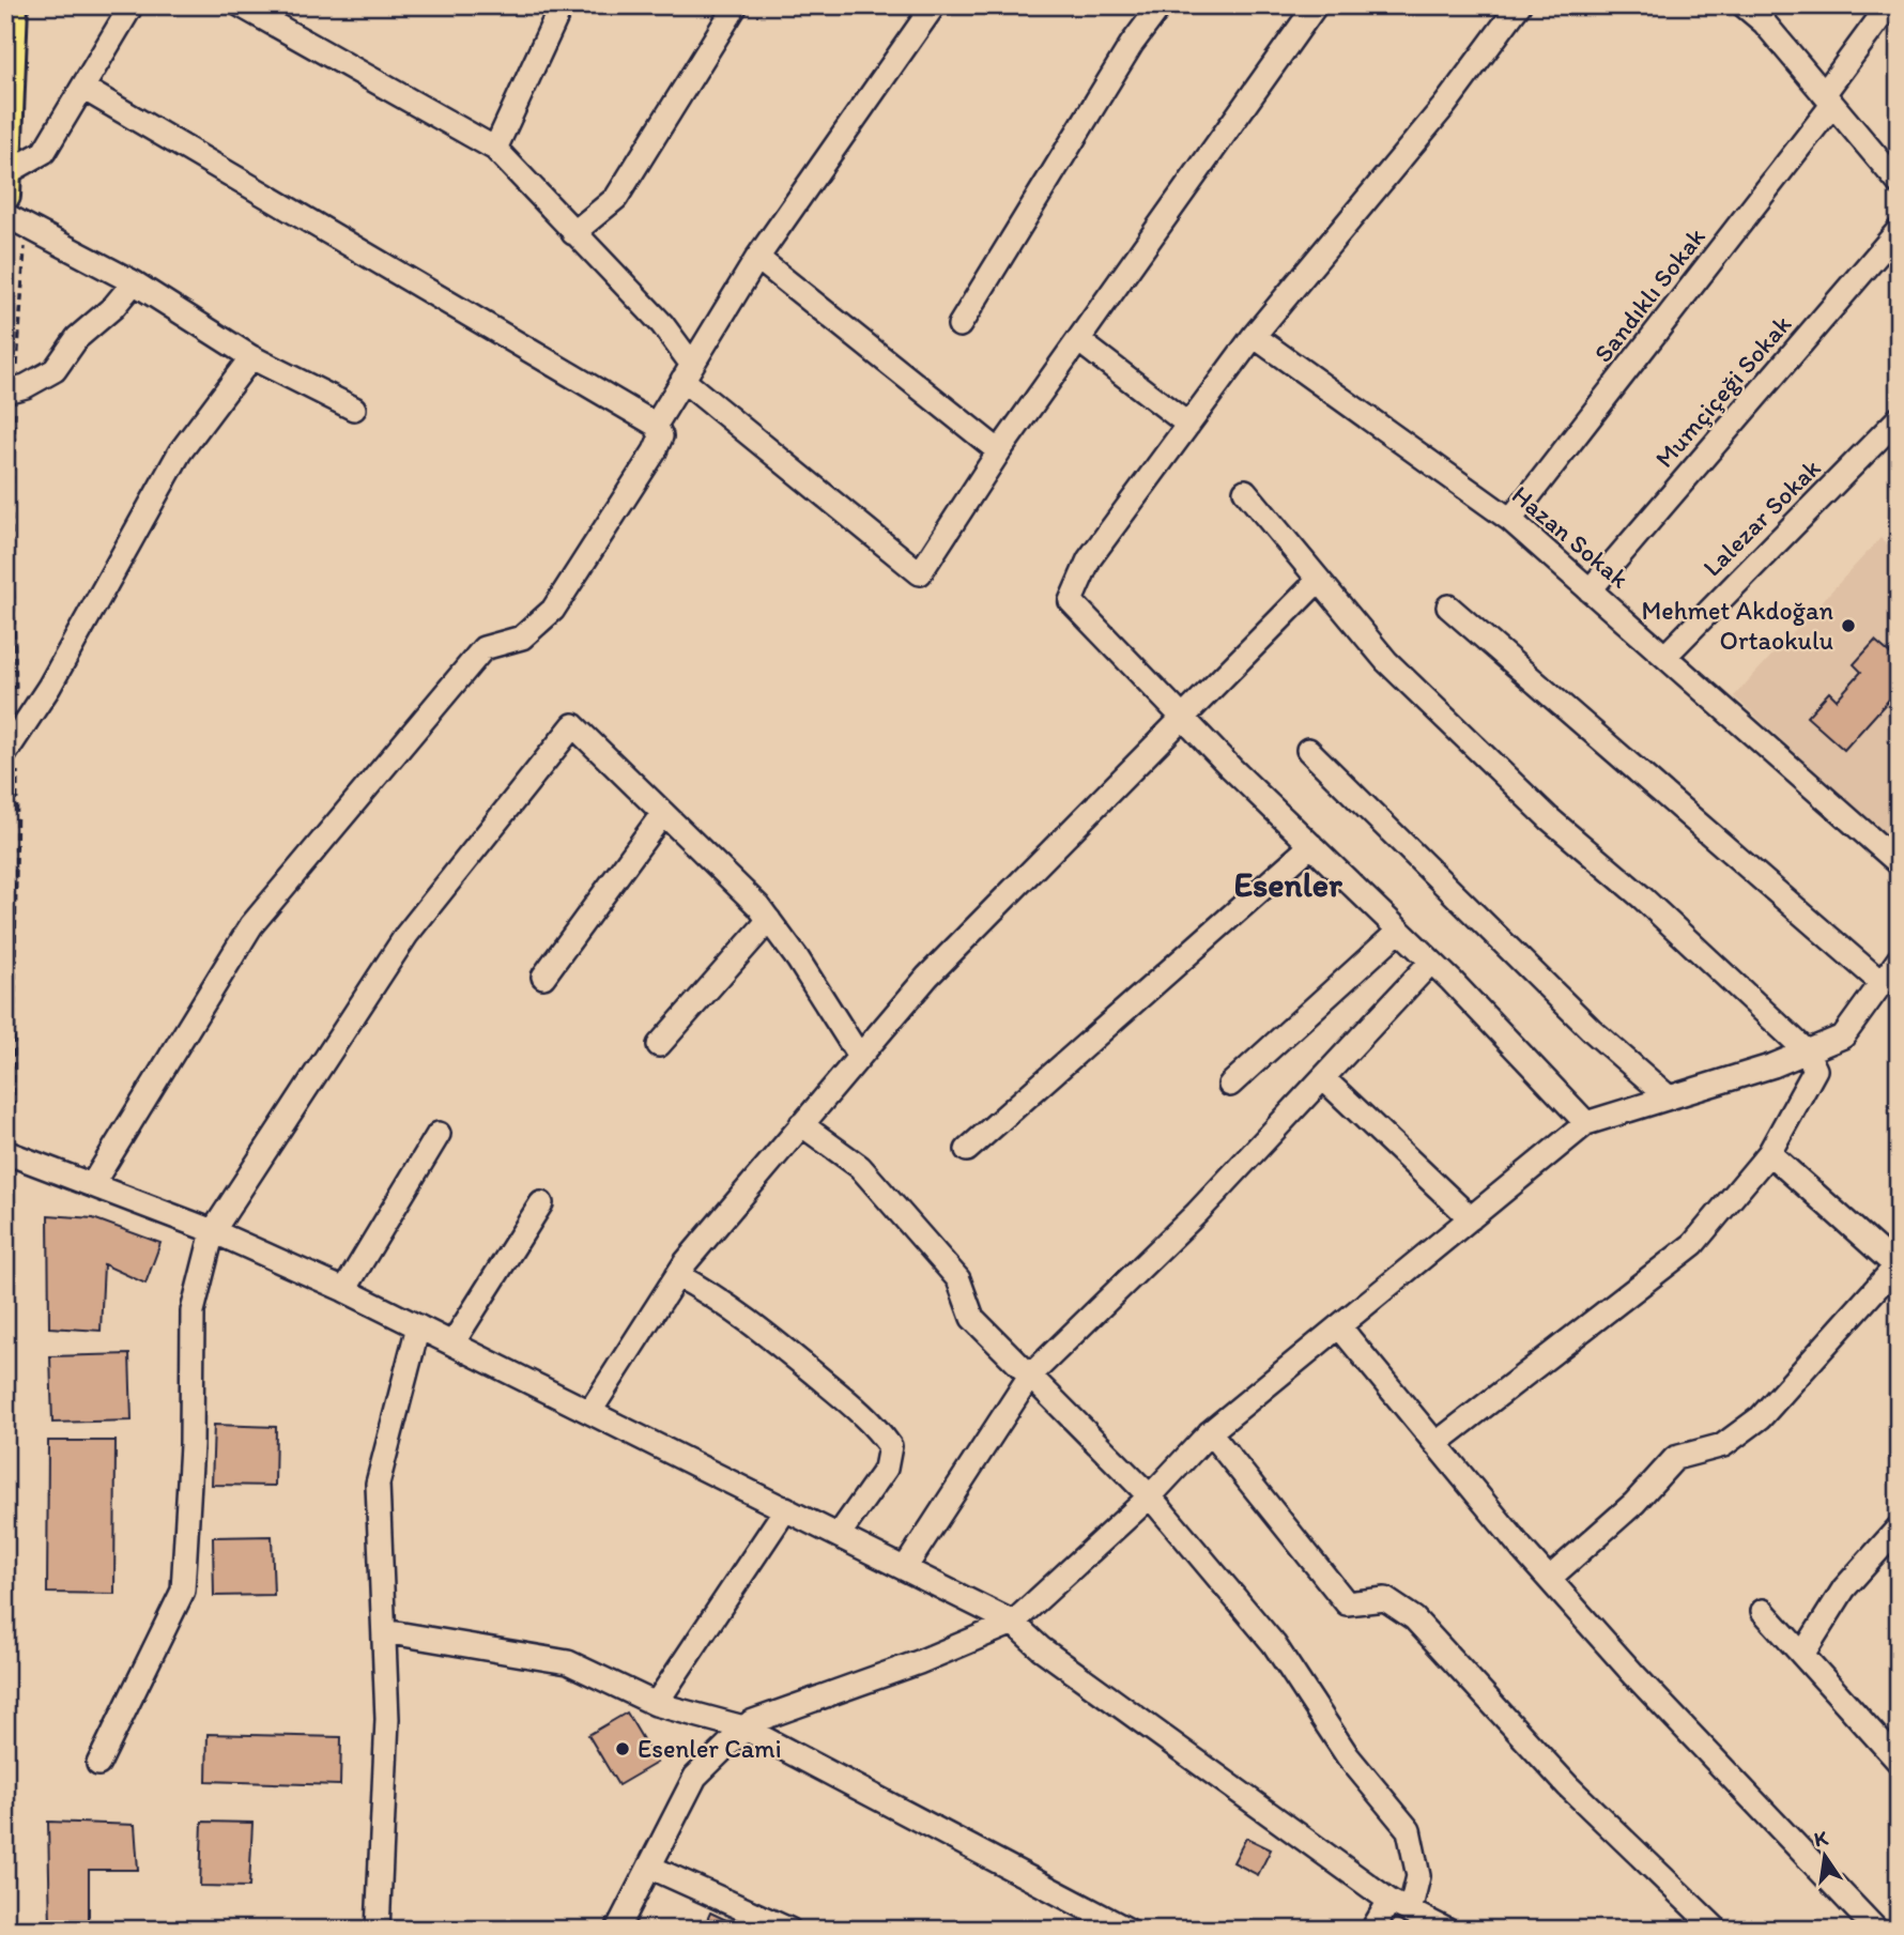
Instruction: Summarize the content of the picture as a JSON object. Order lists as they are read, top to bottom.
{
  "streets": {
    "street": [
      "Sandıklı Sokak",
      "Mumçiçeği Sokak",
      "Lalezar Sokak",
      "Hazan Sokak"
    ]
  },
  "crossings": [
    ["Sandıklı Sokak", "Hazan Sokak"],
    ["Mumçiçeği Sokak", "Hazan Sokak"],
    ["Lalezar Sokak", "Hazan Sokak"]
  ],
  "districts": ["Esenler"],
  "places": ["Mehmet Akdoğan Ortaokulu", "Esenler Cami"],
  "north": "top"
}
